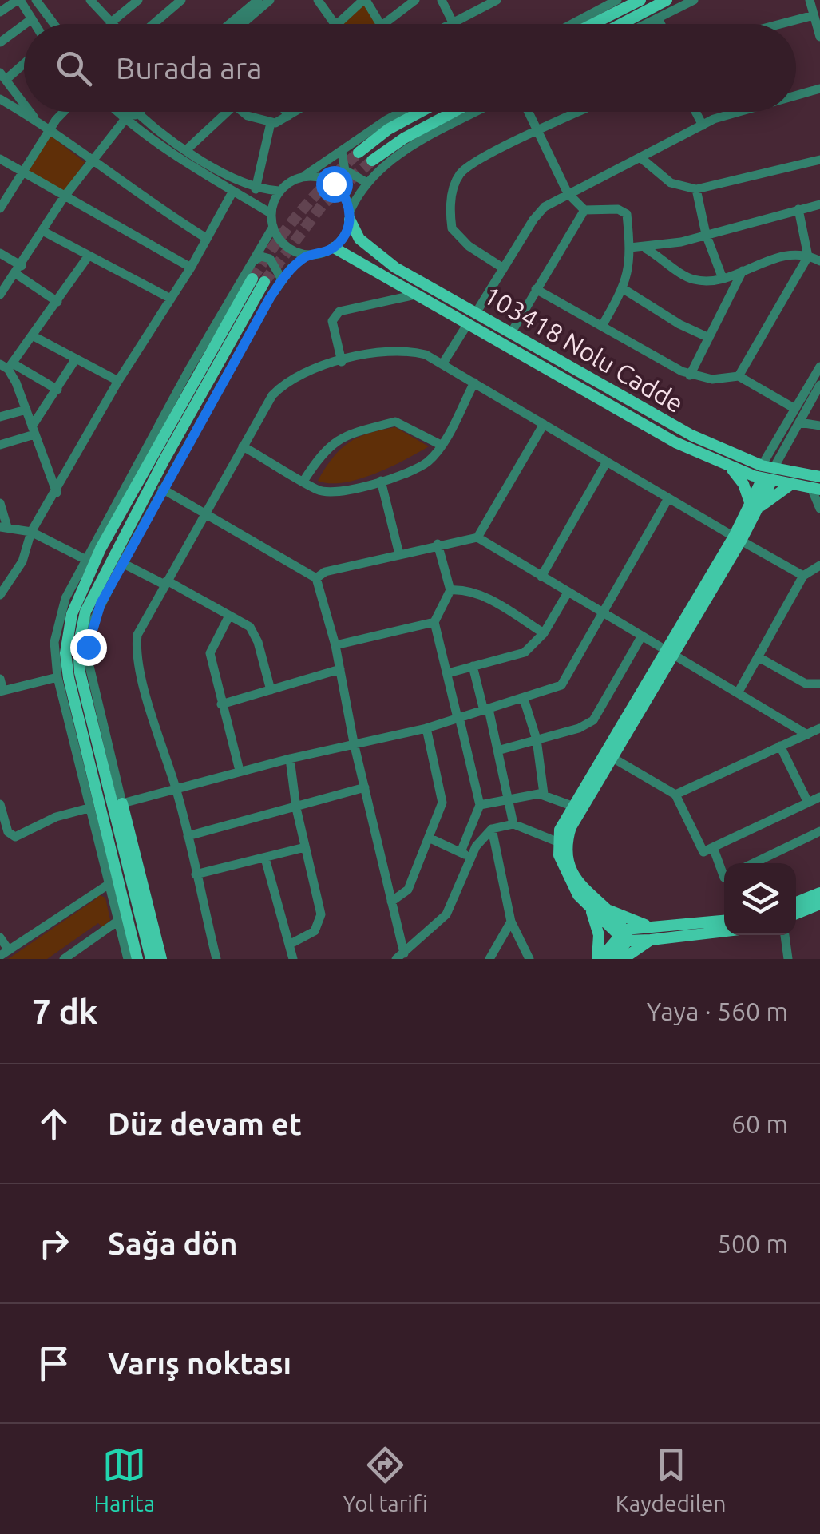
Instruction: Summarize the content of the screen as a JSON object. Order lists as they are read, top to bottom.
{
  "streets": {
    "main road": ["103418 Nolu Cadde"]
  },
  "page": {
    "search": "Burada ara",
    "heading": ["7 dk", "Yaya · 560 m"],
    "list": [
      ["Düz devam et", "60 m"],
      ["Sağa dön", "500 m"],
      "Varış noktası"
    ],
    "nav": ["Harita", "Yol tarifi", "Kaydedilen"]
  }
}
